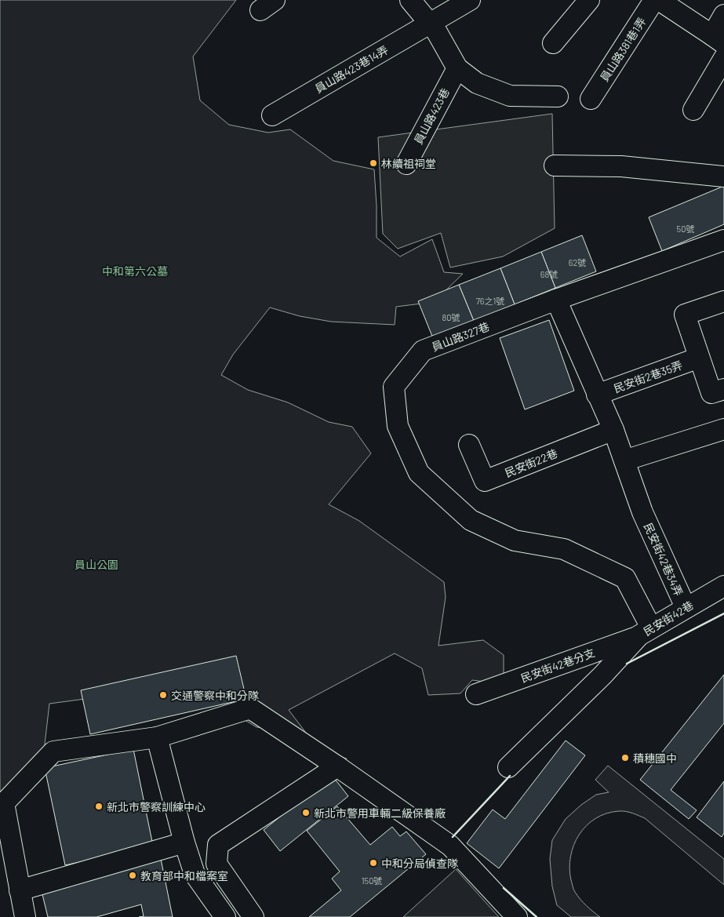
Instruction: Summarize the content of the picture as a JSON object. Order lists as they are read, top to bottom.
{
  "streets": {
    "street": [
      "員山路381巷1弄",
      "員山路423巷14弄",
      "員山路423巷",
      "員山路327巷",
      "民安街2巷35弄",
      "民安街22巷",
      "民安街42巷34弄",
      "民安街42巷",
      "民安街42巷分支"
    ]
  },
  "crossings": [
    ["員山路327巷", "民安街42巷34弄"],
    ["員山路327巷", "民安街42巷"],
    ["員山路327巷", "民安街42巷分支"],
    ["民安街2巷35弄", "民安街42巷34弄"],
    ["民安街22巷", "民安街42巷34弄"],
    ["民安街42巷34弄", "民安街42巷"],
    ["民安街42巷", "民安街42巷分支"]
  ],
  "parks": ["中和第六公墓", "員山公園"],
  "places": [
    "林續祖祠堂",
    "交通警察中和分隊",
    "積穗國中",
    "新北市警察訓練中心",
    "新北市警用車輛二級保養廠",
    "中和分局偵查隊",
    "教育部中和檔案室"
  ],
  "house_numbers": [
    "50號",
    "62號",
    "68號",
    "76之1號",
    "80號",
    "150號"
  ]
}
